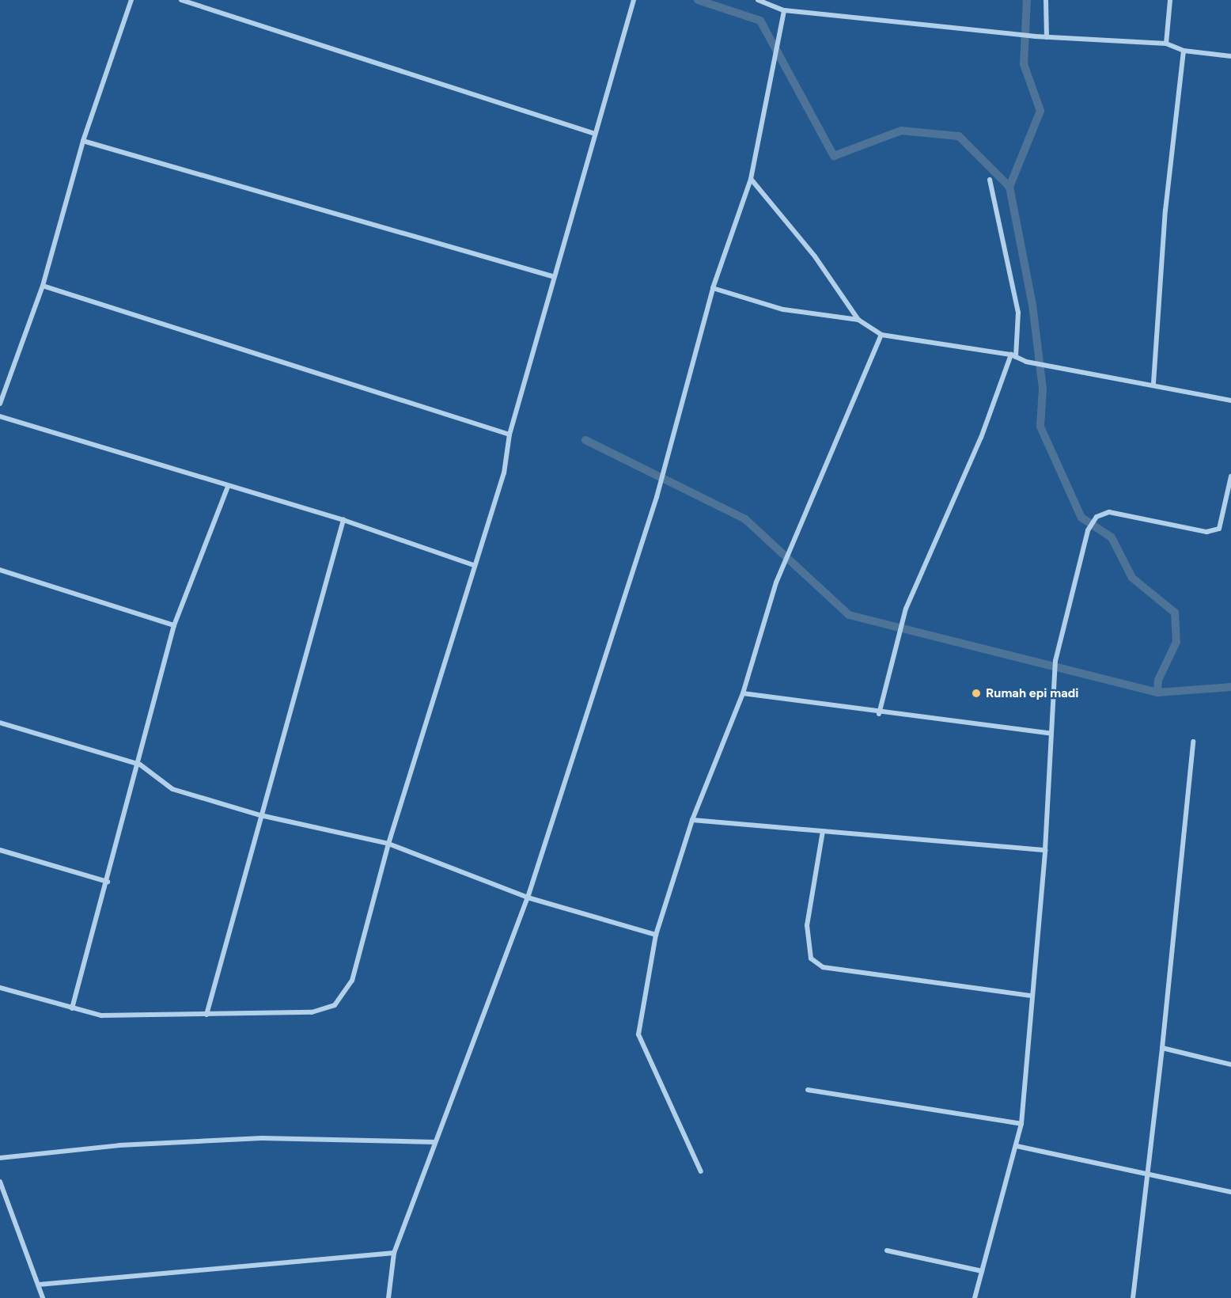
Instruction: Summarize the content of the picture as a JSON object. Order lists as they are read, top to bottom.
{
  "places": ["Rumah epi madi"]
}
